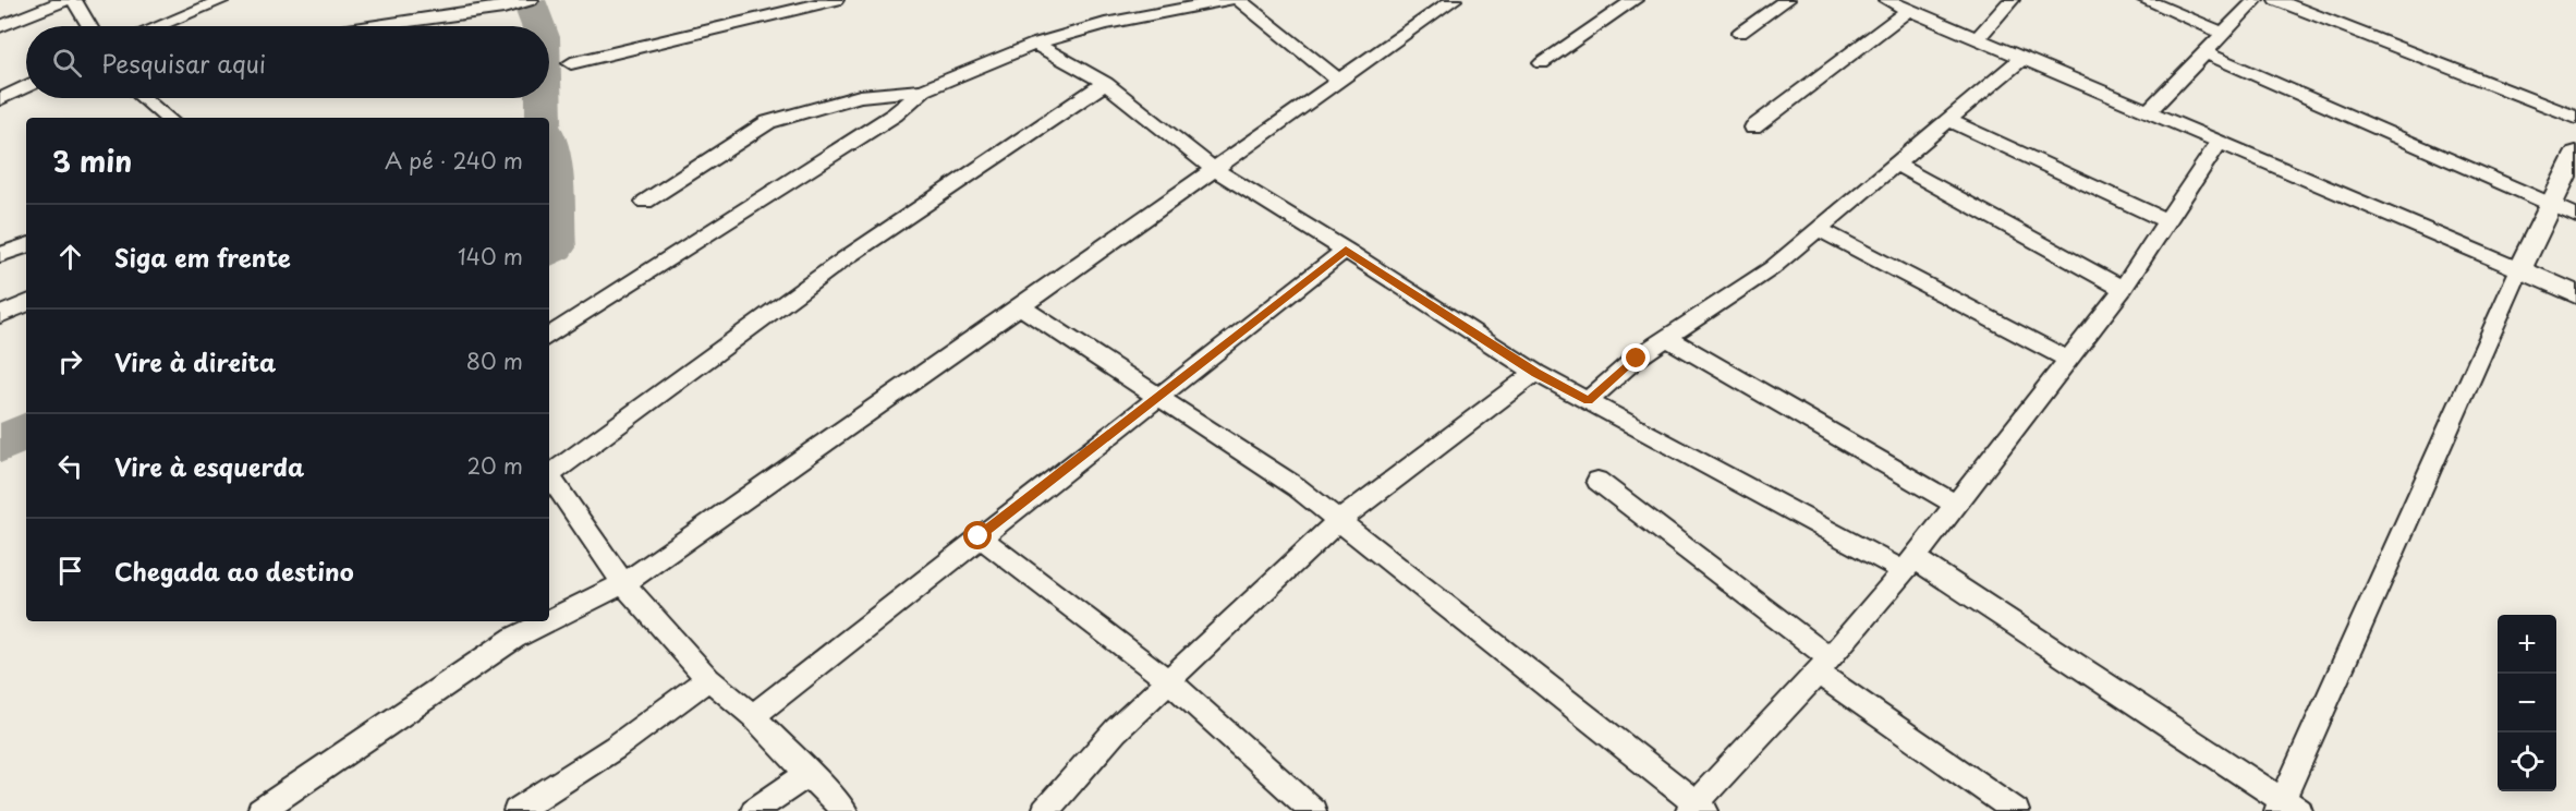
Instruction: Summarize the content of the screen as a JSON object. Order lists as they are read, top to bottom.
{
  "page": {
    "search": "Pesquisar aqui",
    "heading": ["3 min", "A pé · 240 m"],
    "list": [
      ["Siga em frente", "140 m"],
      ["Vire à direita", "80 m"],
      ["Vire à esquerda", "20 m"],
      "Chegada ao destino"
    ],
    "map_buttons": ["+", "−"]
  }
}
